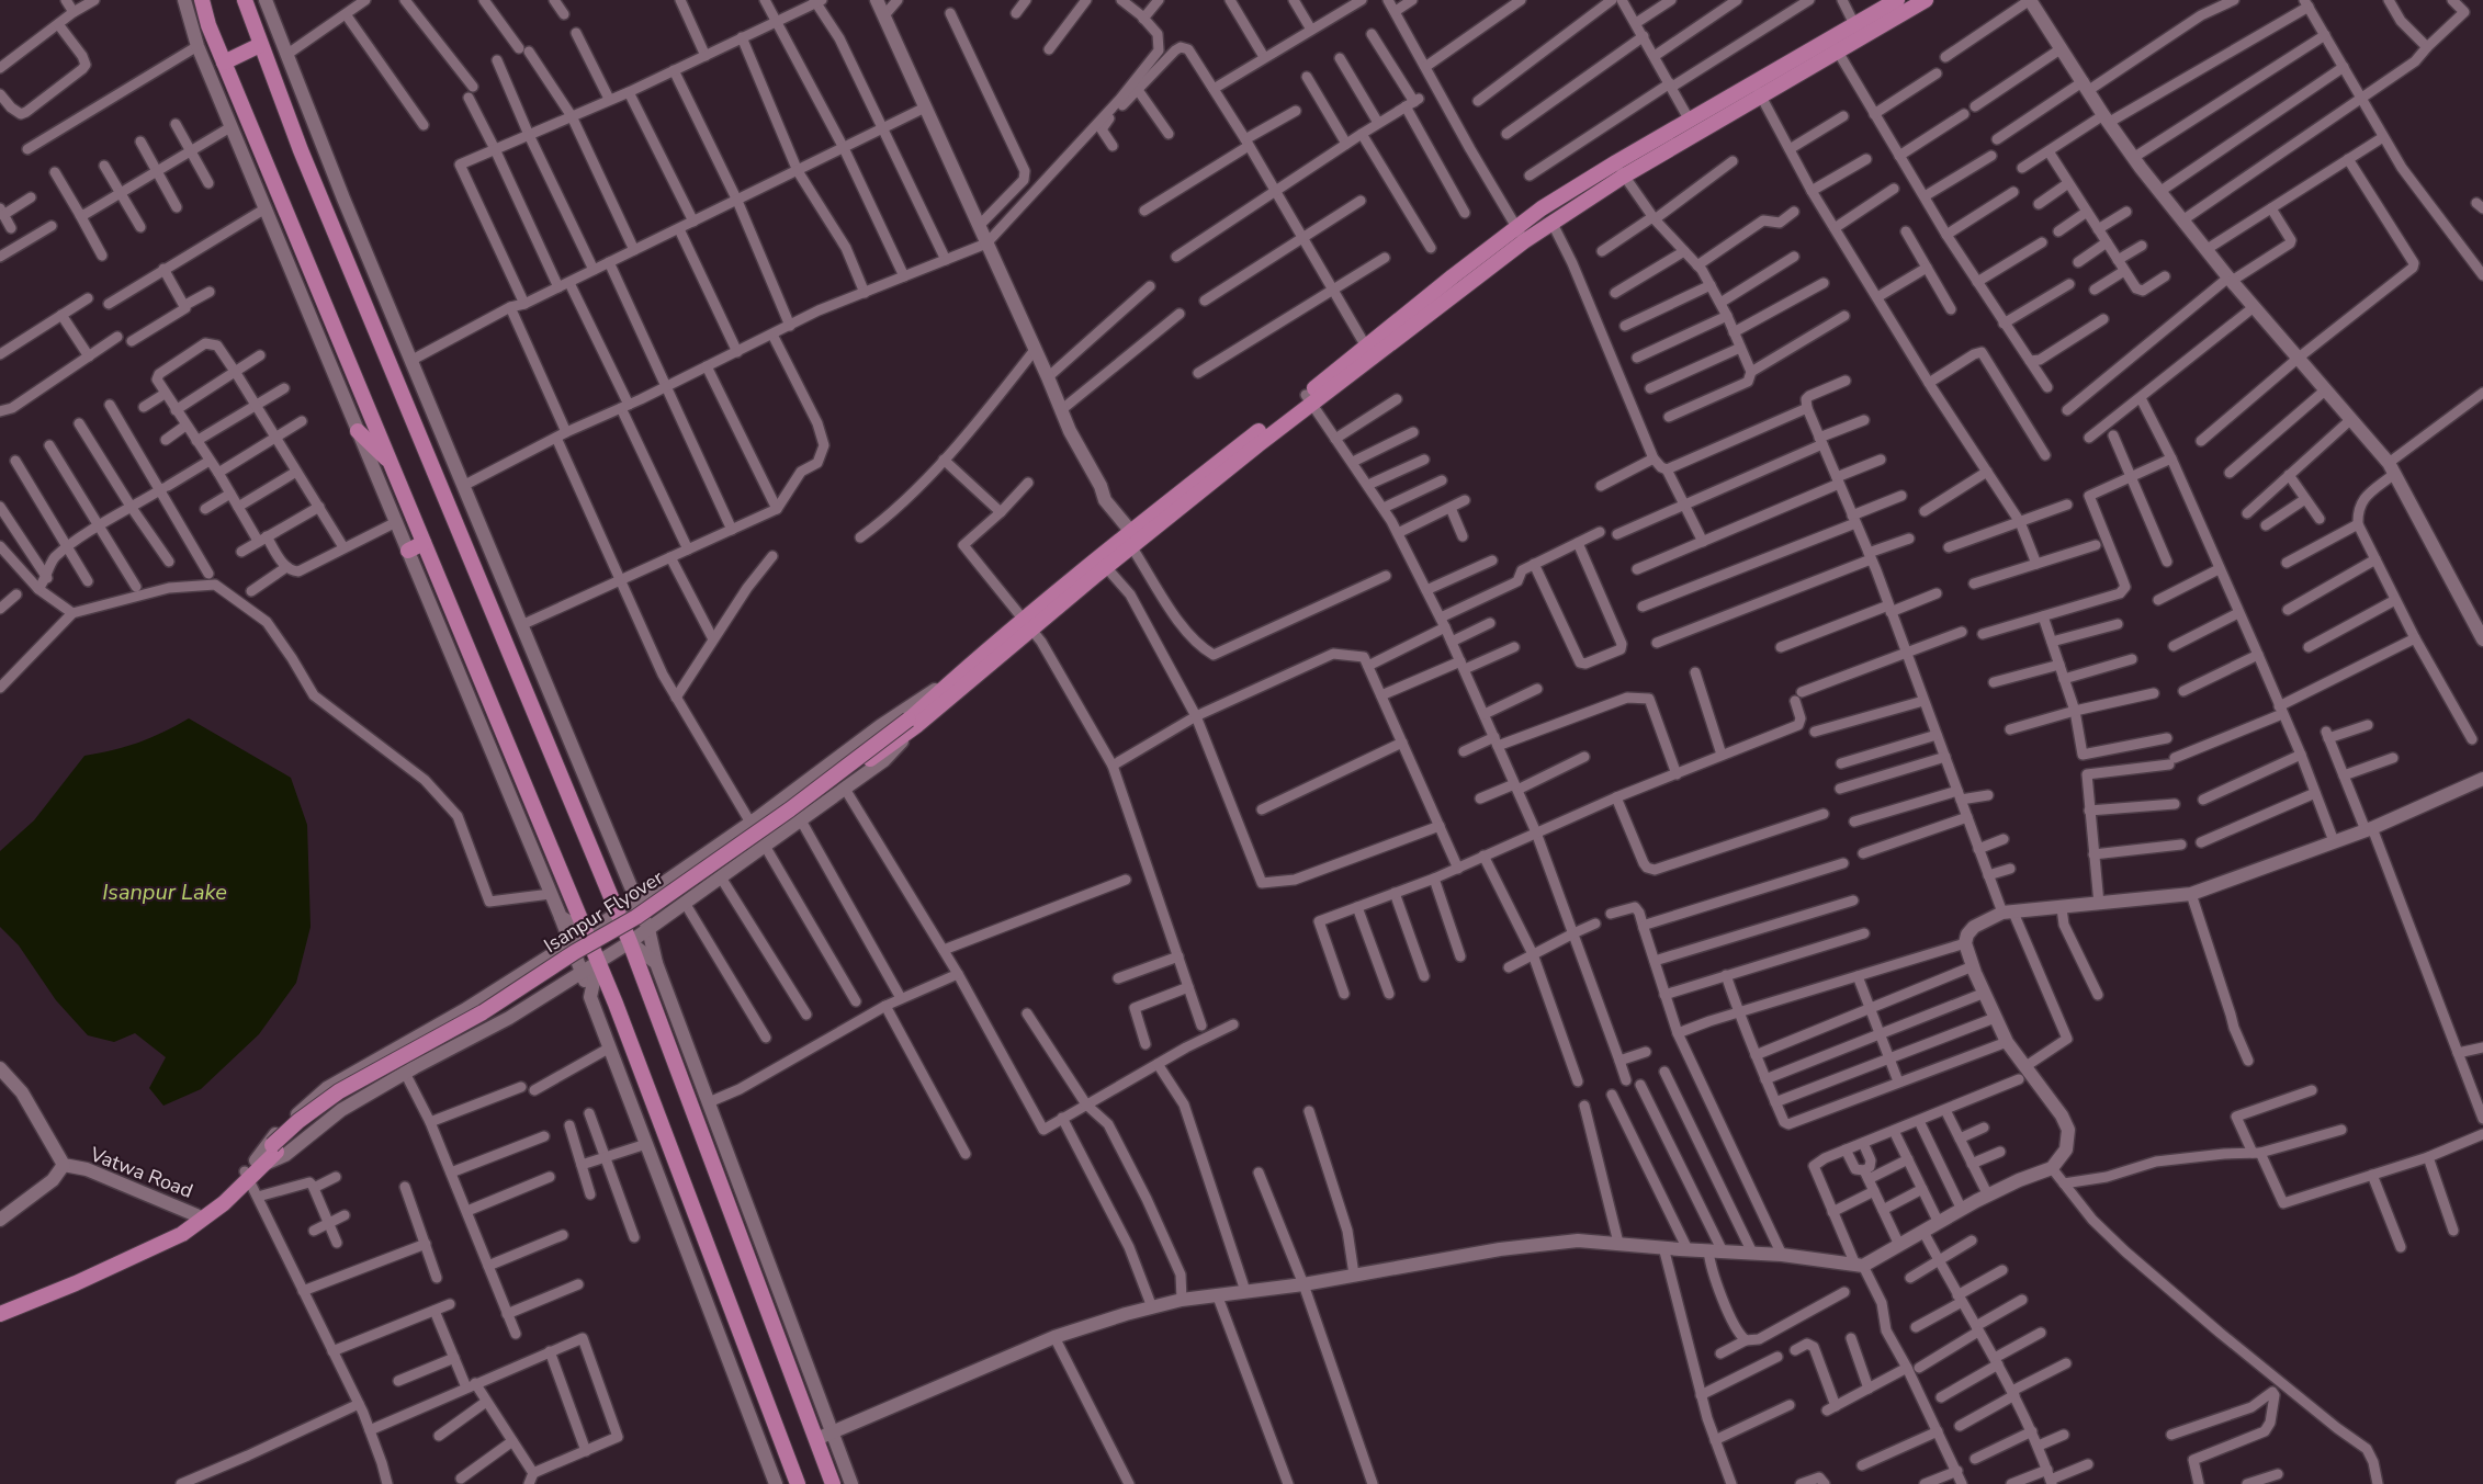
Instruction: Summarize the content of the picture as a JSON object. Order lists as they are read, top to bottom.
{
  "streets": {
    "main road": ["Isanpur Flyover"],
    "street": ["Vatwa Road"]
  },
  "crossings": [
    ["Isanpur Flyover", "Vatwa Road"]
  ],
  "water": ["Isanpur Lake"]
}
